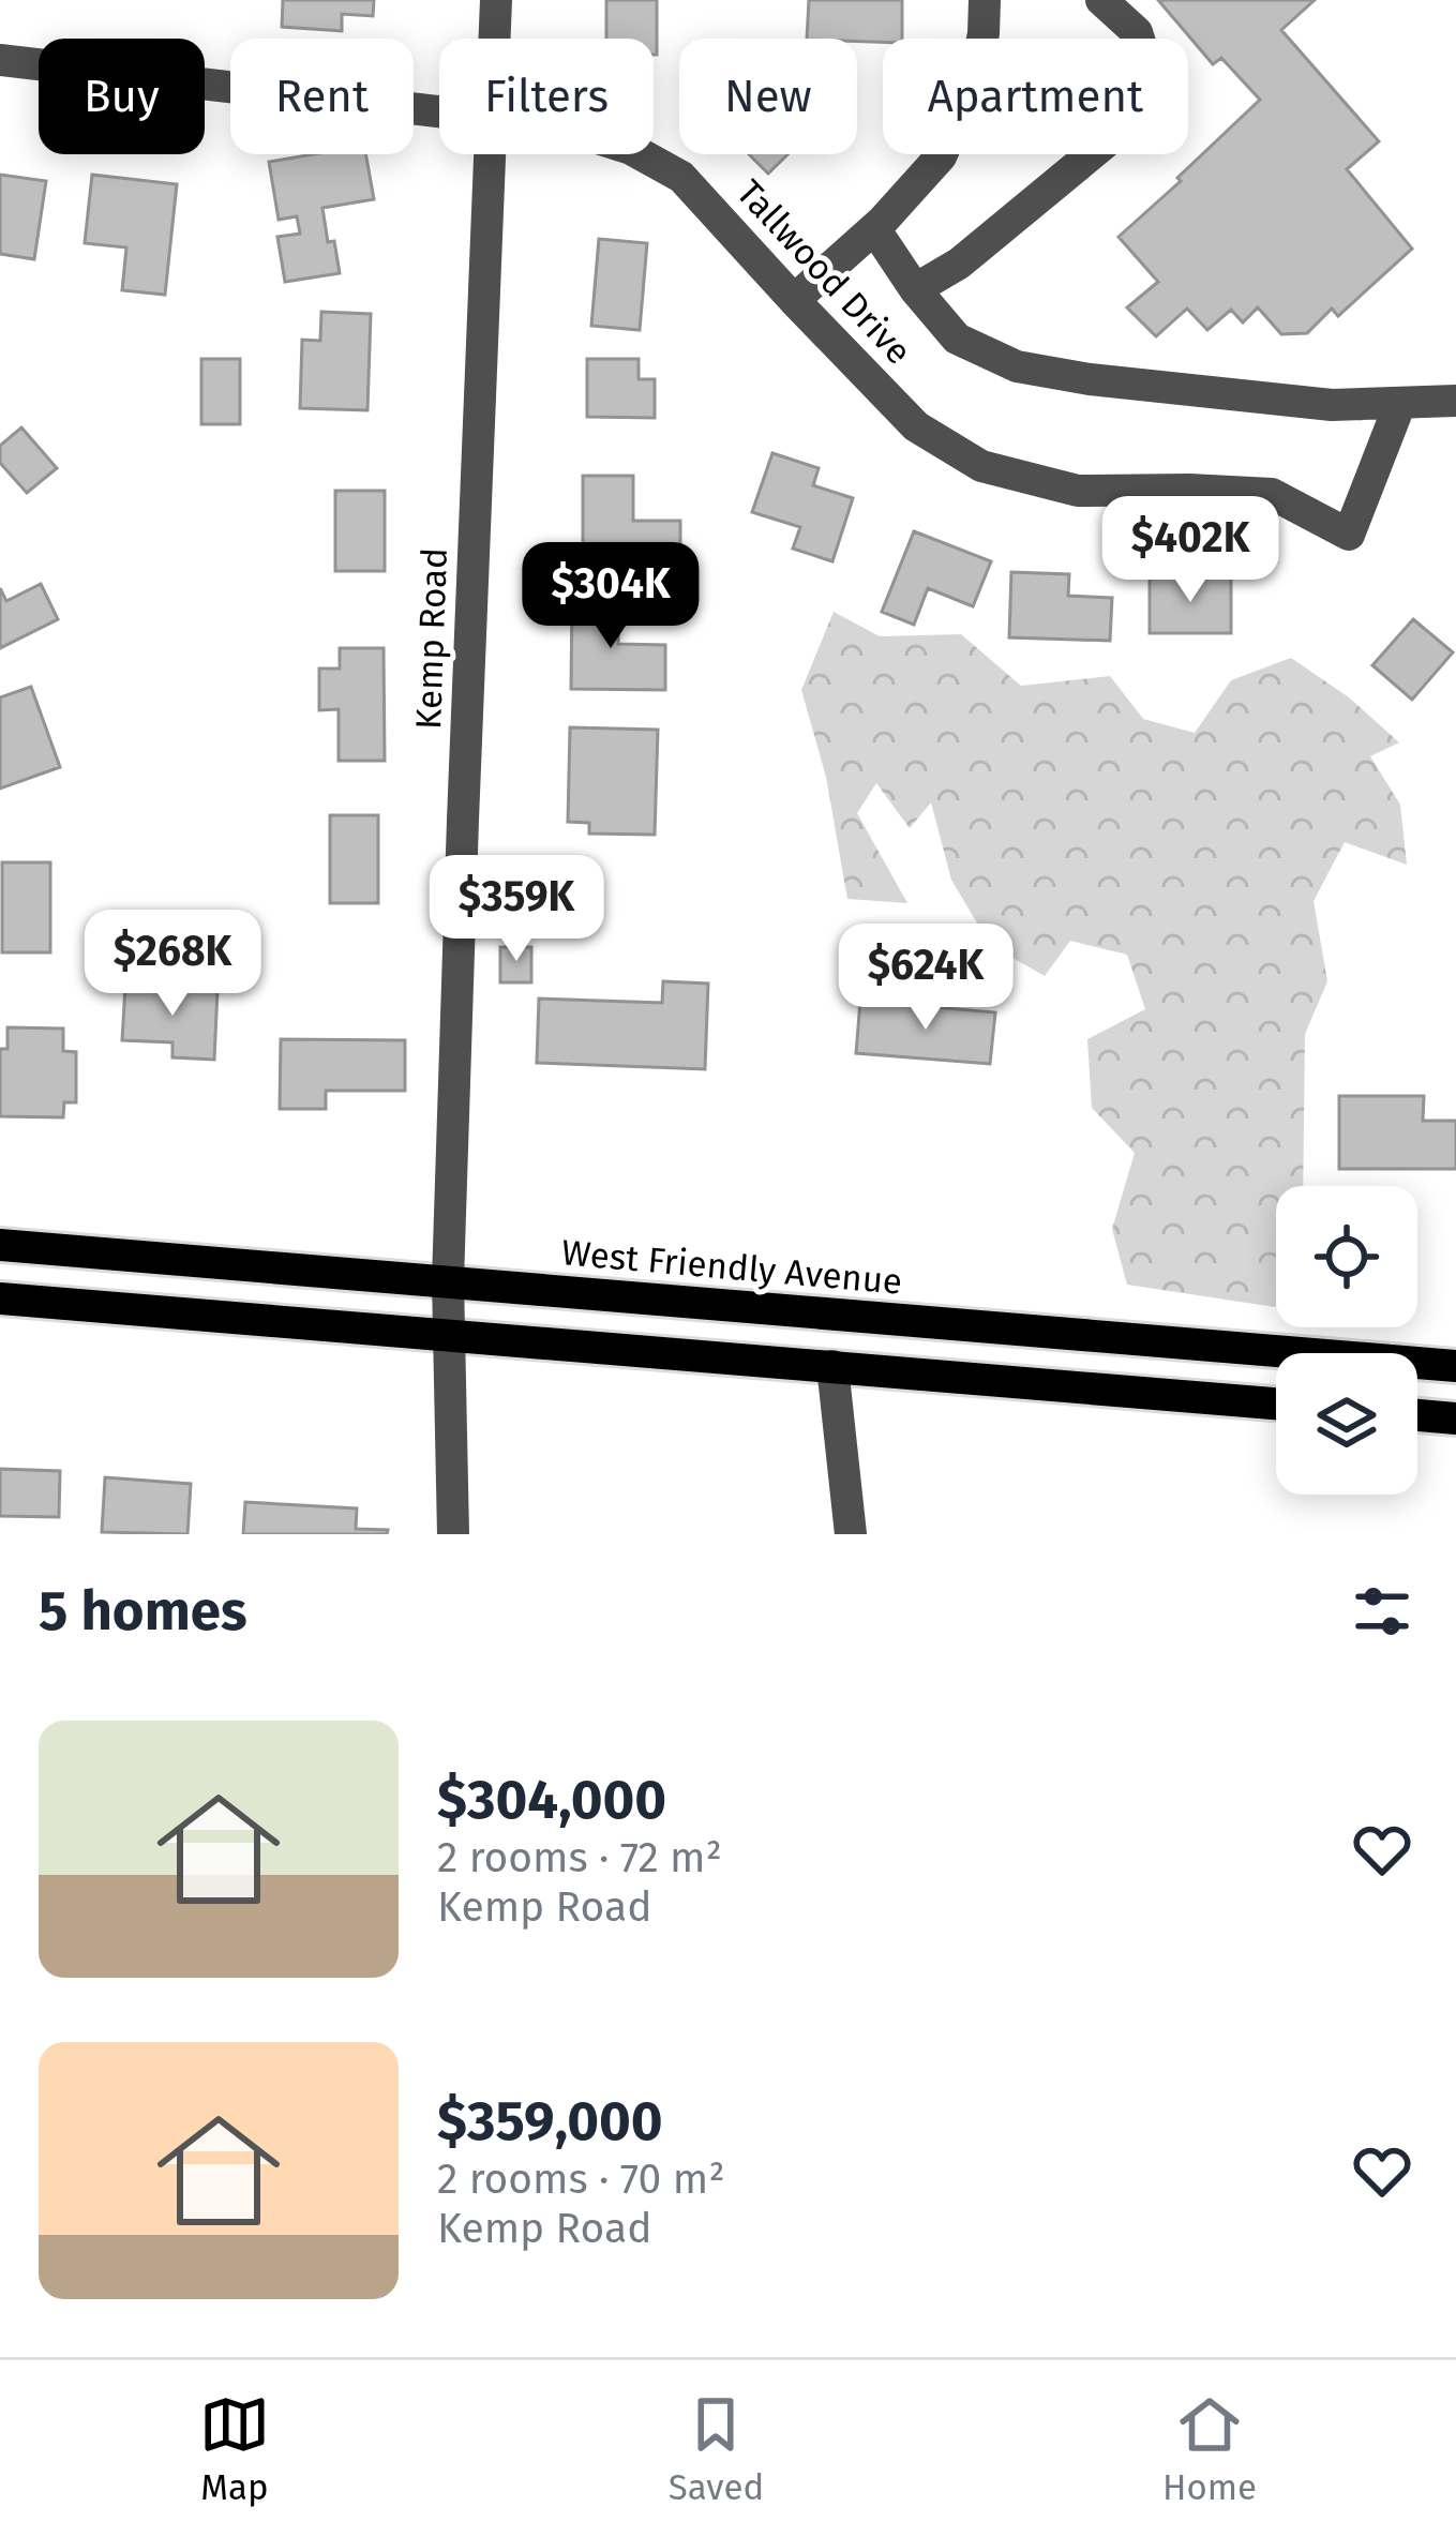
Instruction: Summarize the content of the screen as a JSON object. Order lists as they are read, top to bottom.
{
  "streets": {
    "main road": ["West Friendly Avenue"],
    "street": ["Tallwood Drive", "Kemp Road"]
  },
  "crossings": [
    ["Kemp Road", "West Friendly Avenue"]
  ],
  "page": {
    "chip": [
      "Buy",
      "Rent",
      "Filters",
      "New",
      "Apartment"
    ],
    "price": [
      "$402K",
      "$304K",
      "$359K",
      "$268K",
      "$624K"
    ],
    "heading": "5 homes",
    "list": [
      {
        "name": "$304,000",
        "note": "2 rooms · 72 m² · Kemp Road"
      },
      {
        "name": "$359,000",
        "note": "2 rooms · 70 m² · Kemp Road"
      }
    ],
    "tabs": ["Map", "Saved", "Home"]
  }
}
